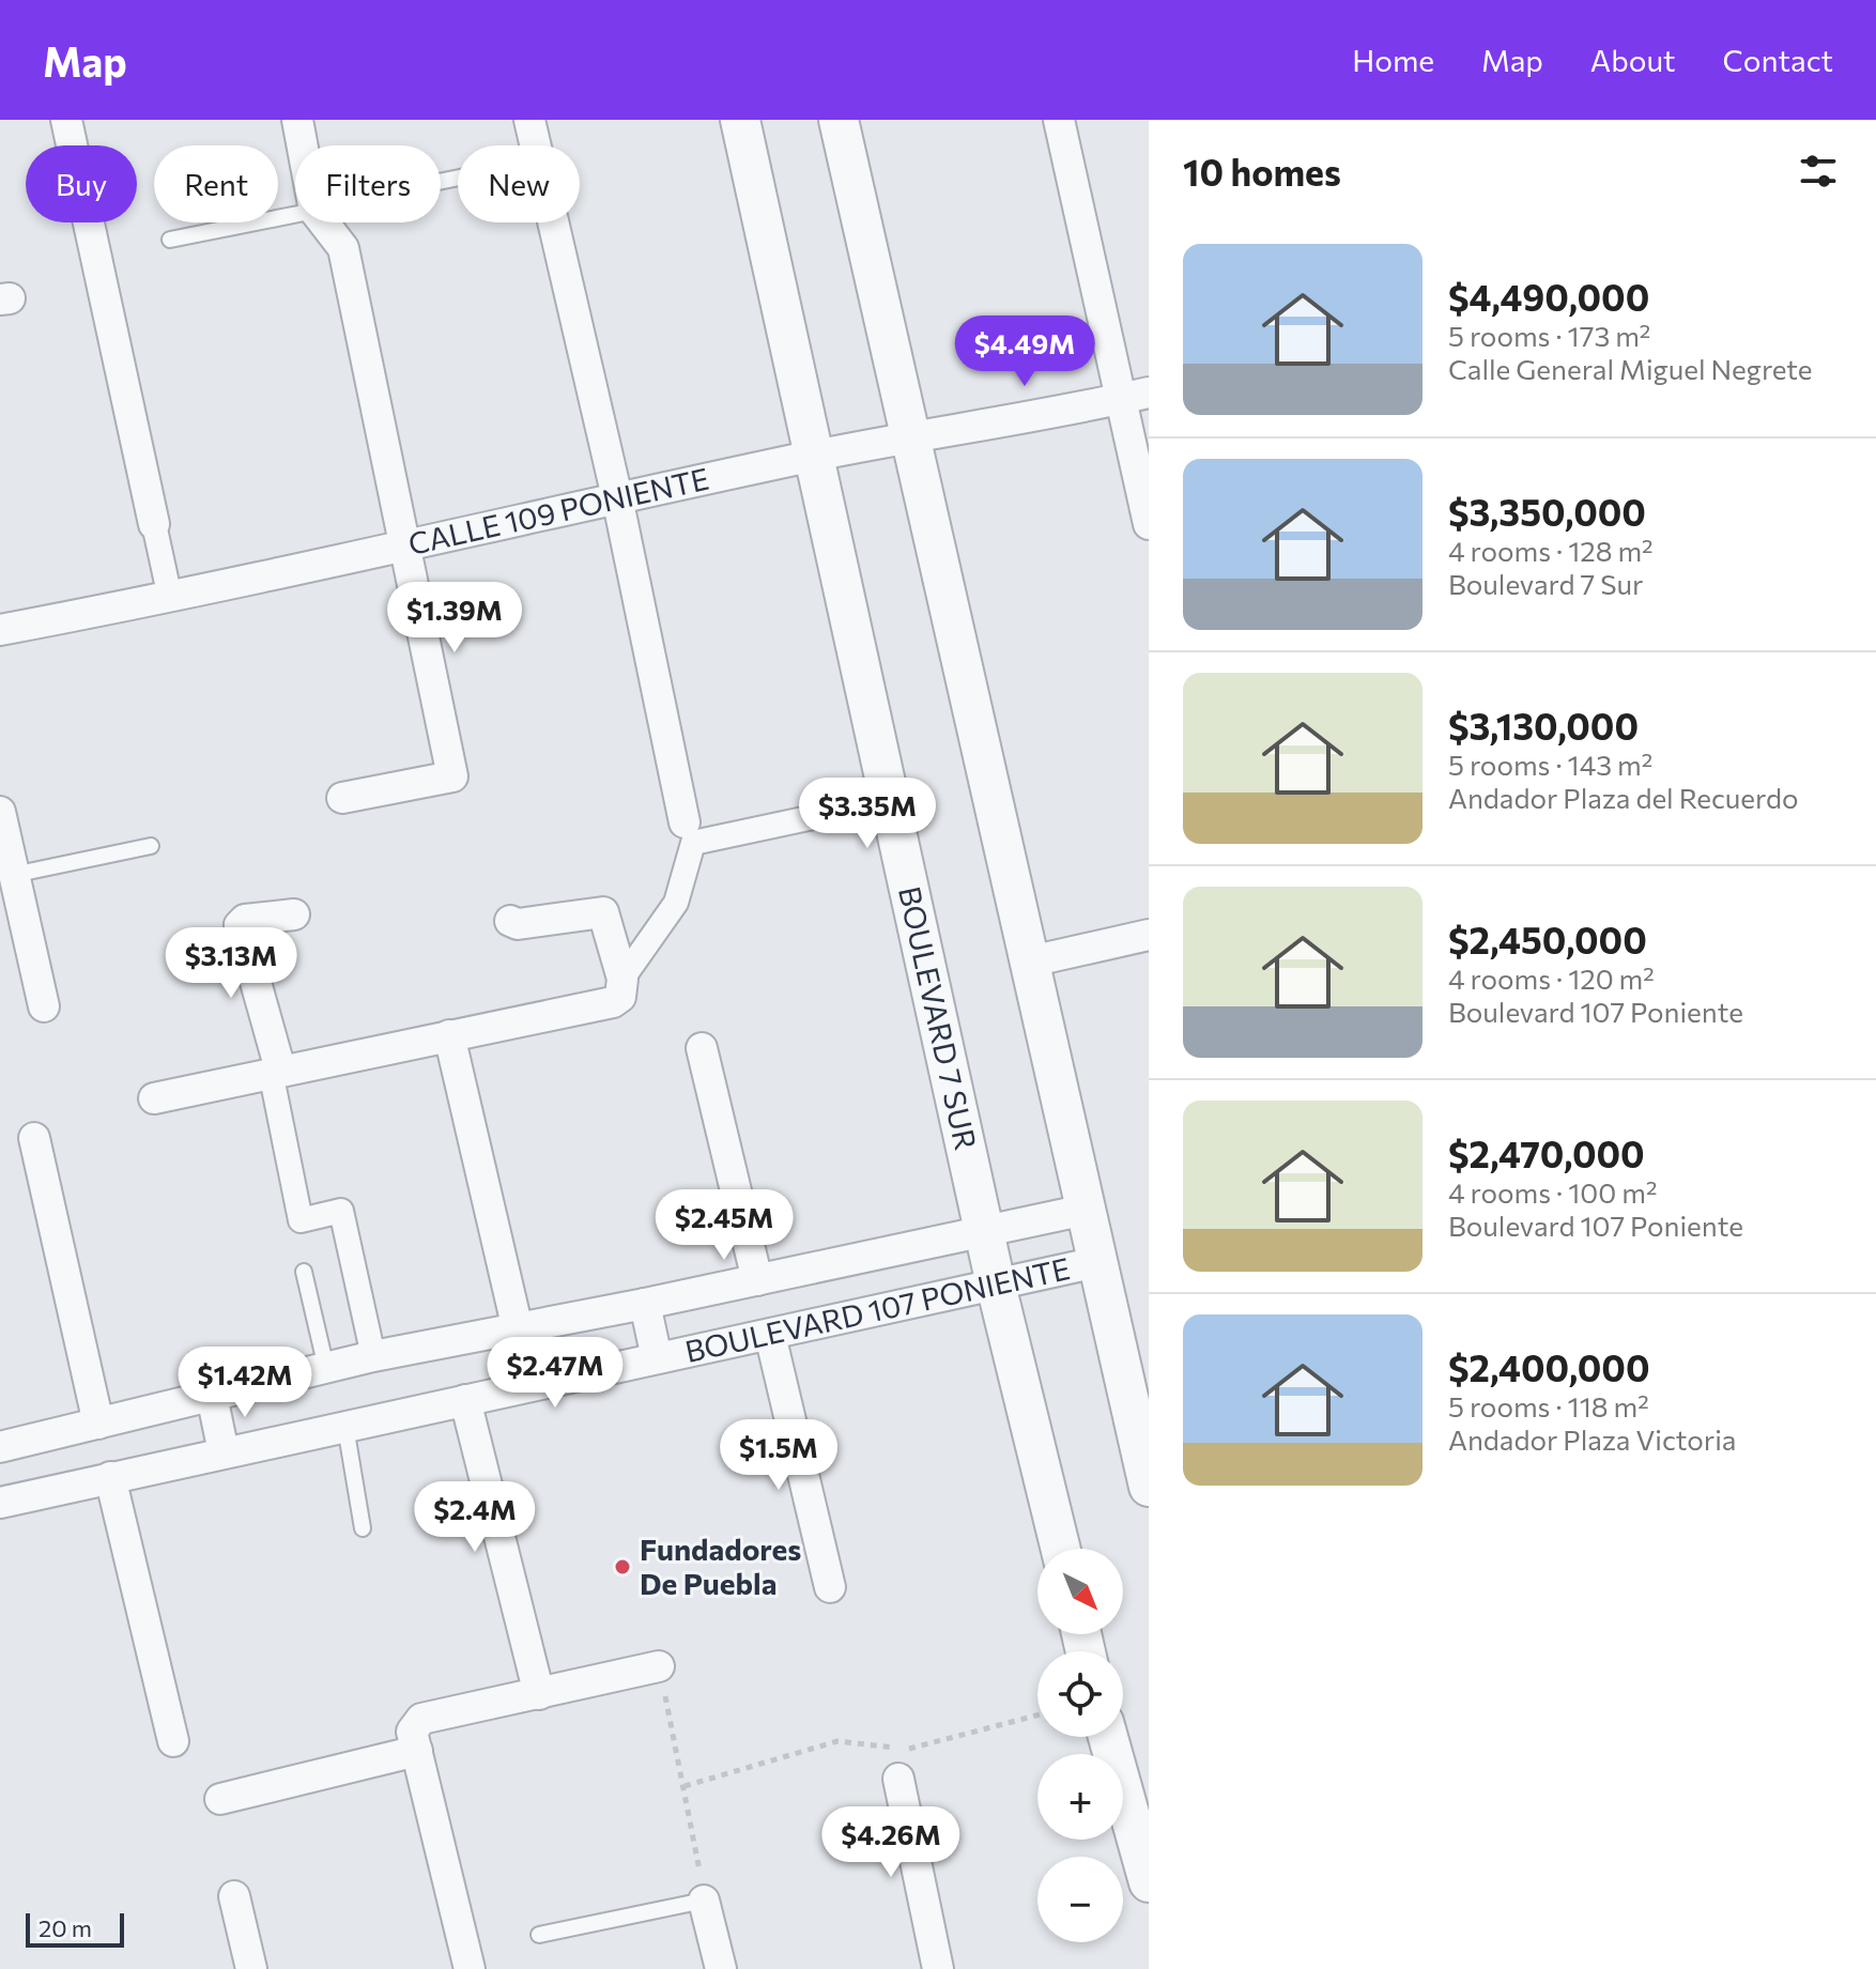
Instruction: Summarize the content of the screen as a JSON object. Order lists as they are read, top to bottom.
{
  "streets": {
    "street": ["CALLE 109 PONIENTE", "BOULEVARD 7 SUR", "BOULEVARD 107 PONIENTE"]
  },
  "crossings": [
    ["CALLE 109 PONIENTE", "BOULEVARD 7 SUR"],
    ["BOULEVARD 7 SUR", "BOULEVARD 107 PONIENTE"]
  ],
  "places": ["Fundadores De Puebla"],
  "scale_bar": "20 m",
  "north": "bottom right",
  "page": {
    "header": "Map",
    "nav": [
      "Home",
      "Map",
      "About",
      "Contact"
    ],
    "heading": "10 homes",
    "chip": [
      "Buy",
      "Rent",
      "Filters",
      "New"
    ],
    "list": [
      {
        "name": "$4,490,000",
        "note": "5 rooms · 173 m² · Calle General Miguel Negrete"
      },
      {
        "name": "$3,350,000",
        "note": "4 rooms · 128 m² · Boulevard 7 Sur"
      },
      {
        "name": "$3,130,000",
        "note": "5 rooms · 143 m² · Andador Plaza del Recuerdo"
      },
      {
        "name": "$2,450,000",
        "note": "4 rooms · 120 m² · Boulevard 107 Poniente"
      },
      {
        "name": "$2,470,000",
        "note": "4 rooms · 100 m² · Boulevard 107 Poniente"
      },
      {
        "name": "$2,400,000",
        "note": "5 rooms · 118 m² · Andador Plaza Victoria"
      }
    ],
    "price": [
      "$4.49M",
      "$1.39M",
      "$3.35M",
      "$3.13M",
      "$2.45M",
      "$2.47M",
      "$1.42M",
      "$1.5M",
      "$2.4M",
      "$4.26M"
    ],
    "map_buttons": ["+", "−"],
    "scale": "20 m"
  }
}
